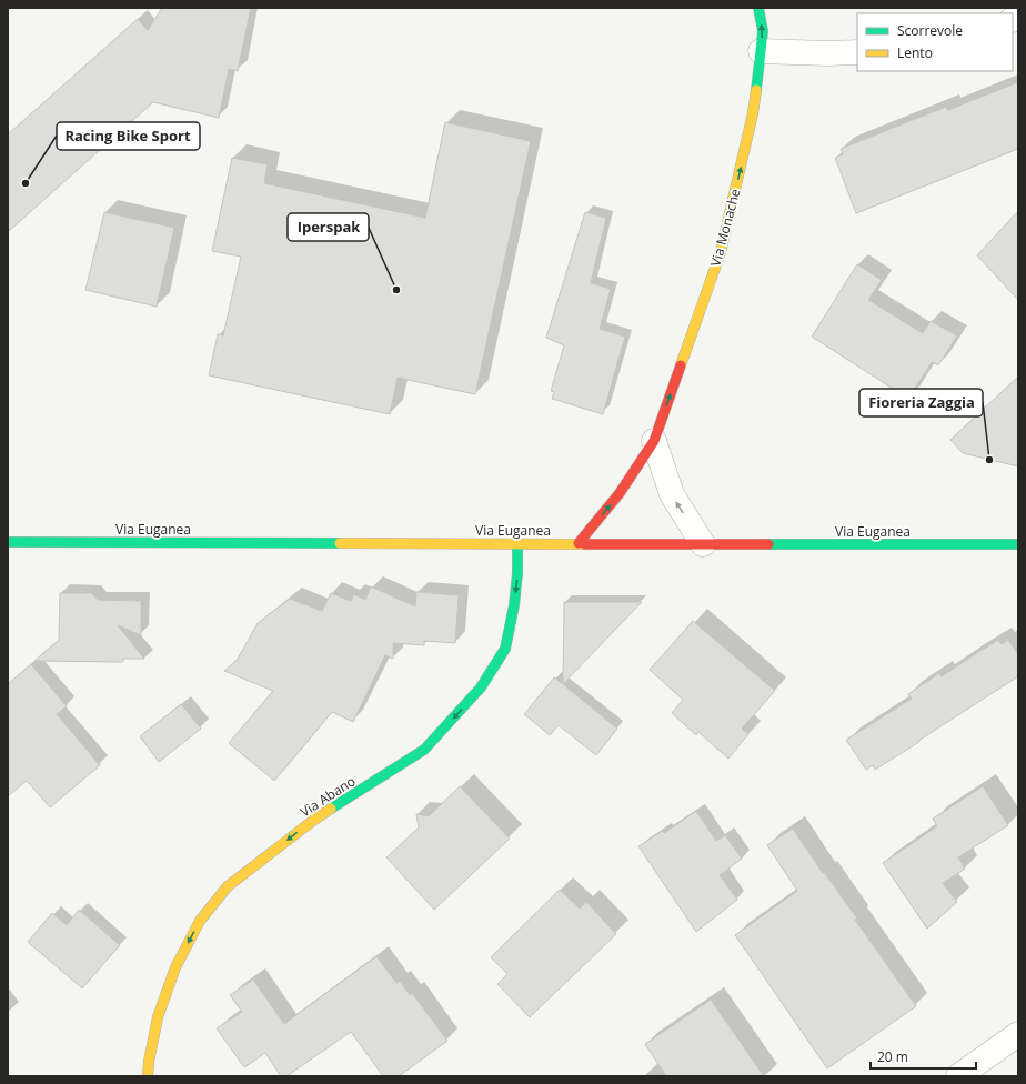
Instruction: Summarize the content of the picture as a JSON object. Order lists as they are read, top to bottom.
{
  "streets": {
    "street": ["Via Monache", "Via Euganea", "Via Abano"]
  },
  "crossings": [
    ["Via Monache", "Via Euganea"],
    ["Via Euganea", "Via Abano"]
  ],
  "one_way": ["Via Monache", "Via Abano"],
  "places": ["Racing Bike Sport", "Iperspak", "Fioreria Zaggia"],
  "legend": ["Scorrevole", "Lento"],
  "scale_bar": "20 m"
}
